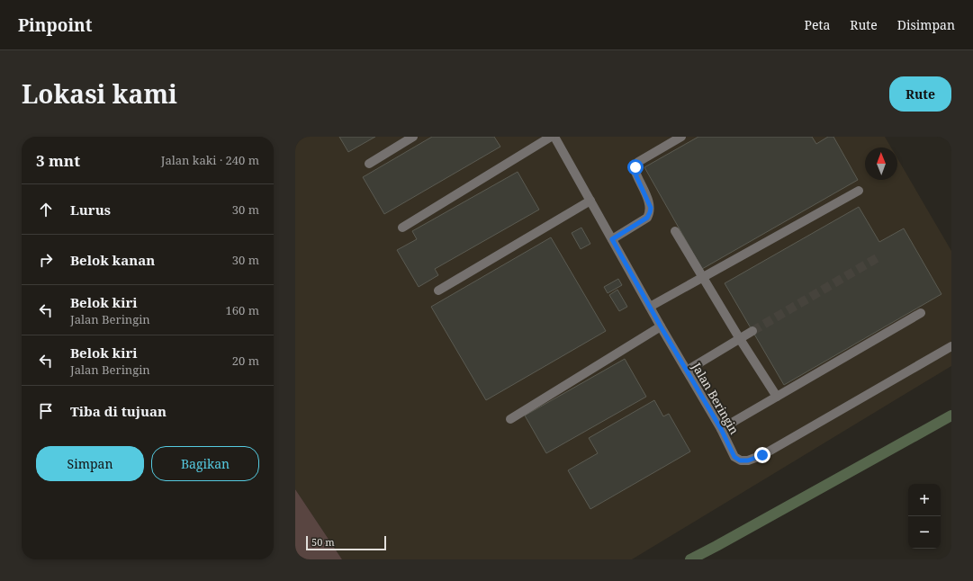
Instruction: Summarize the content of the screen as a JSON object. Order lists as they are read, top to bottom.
{
  "streets": {
    "street": ["Jalan Beringin"]
  },
  "scale_bar": "50 m",
  "north": "top",
  "page": {
    "header": "Pinpoint",
    "nav": ["Peta", "Rute", "Disimpan"],
    "title": "Lokasi kami",
    "buttons": [
      "Rute",
      ["Simpan", "Bagikan"]
    ],
    "heading": ["3 mnt", "Jalan kaki · 240 m"],
    "list": [
      ["Lurus", "30 m"],
      ["Belok kanan", "30 m"],
      ["Belok kiri", "Jalan Beringin", "160 m"],
      ["Belok kiri", "Jalan Beringin", "20 m"],
      "Tiba di tujuan"
    ],
    "map_buttons": ["+", "−"],
    "scale": "50 m"
  }
}
